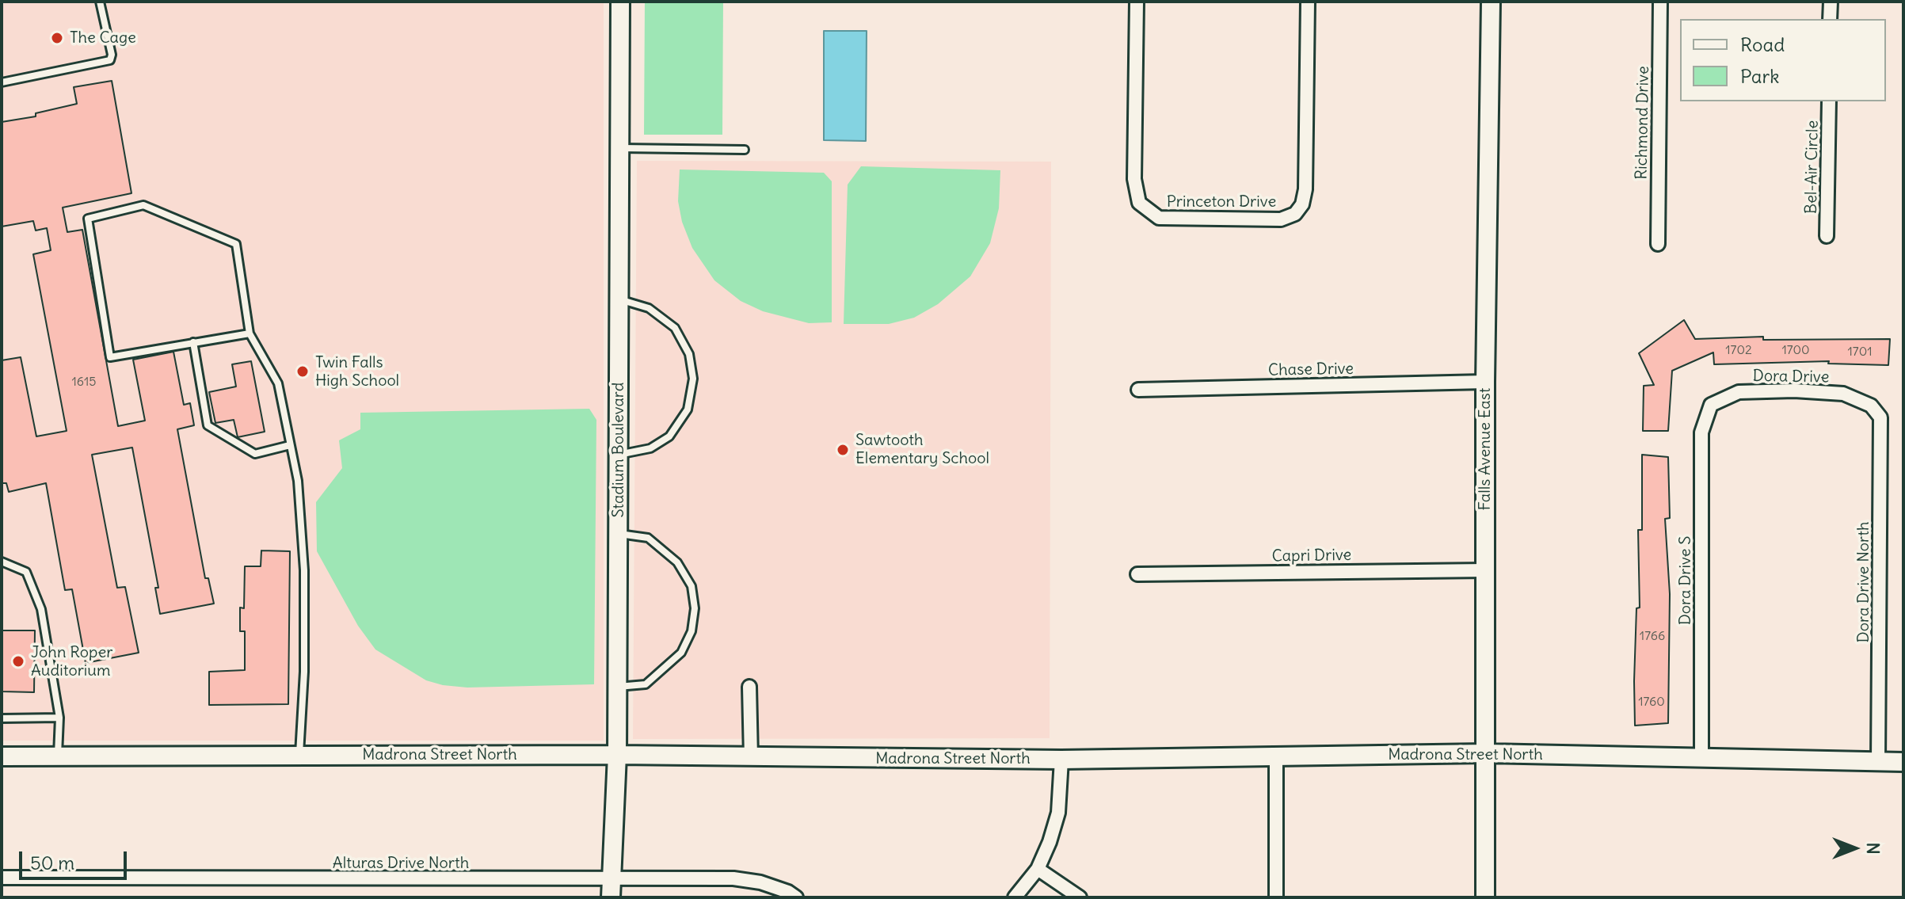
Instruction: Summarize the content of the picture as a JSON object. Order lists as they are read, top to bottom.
{
  "streets": {
    "street": [
      "Richmond Drive",
      "Bel-Air Circle",
      "Princeton Drive",
      "Chase Drive",
      "Dora Drive",
      "Falls Avenue East",
      "Stadium Boulevard",
      "Capri Drive",
      "Dora Drive S",
      "Dora Drive North",
      "Madrona Street North",
      "Alturas Drive North"
    ]
  },
  "crossings": [
    ["Chase Drive", "Falls Avenue East"],
    ["Dora Drive", "Dora Drive S"],
    ["Dora Drive", "Dora Drive North"],
    ["Falls Avenue East", "Capri Drive"],
    ["Falls Avenue East", "Madrona Street North"],
    ["Stadium Boulevard", "Madrona Street North"],
    ["Stadium Boulevard", "Alturas Drive North"],
    ["Dora Drive S", "Madrona Street North"],
    ["Dora Drive North", "Madrona Street North"]
  ],
  "places": [
    "The Cage",
    "Twin Falls High School",
    "Sawtooth Elementary School",
    "John Roper Auditorium"
  ],
  "house_numbers": [
    "1702",
    "1700",
    "1701",
    "1615",
    "1766",
    "1760"
  ],
  "legend": ["Road", "Park"],
  "scale_bar": "50 m",
  "north": "right"
}
